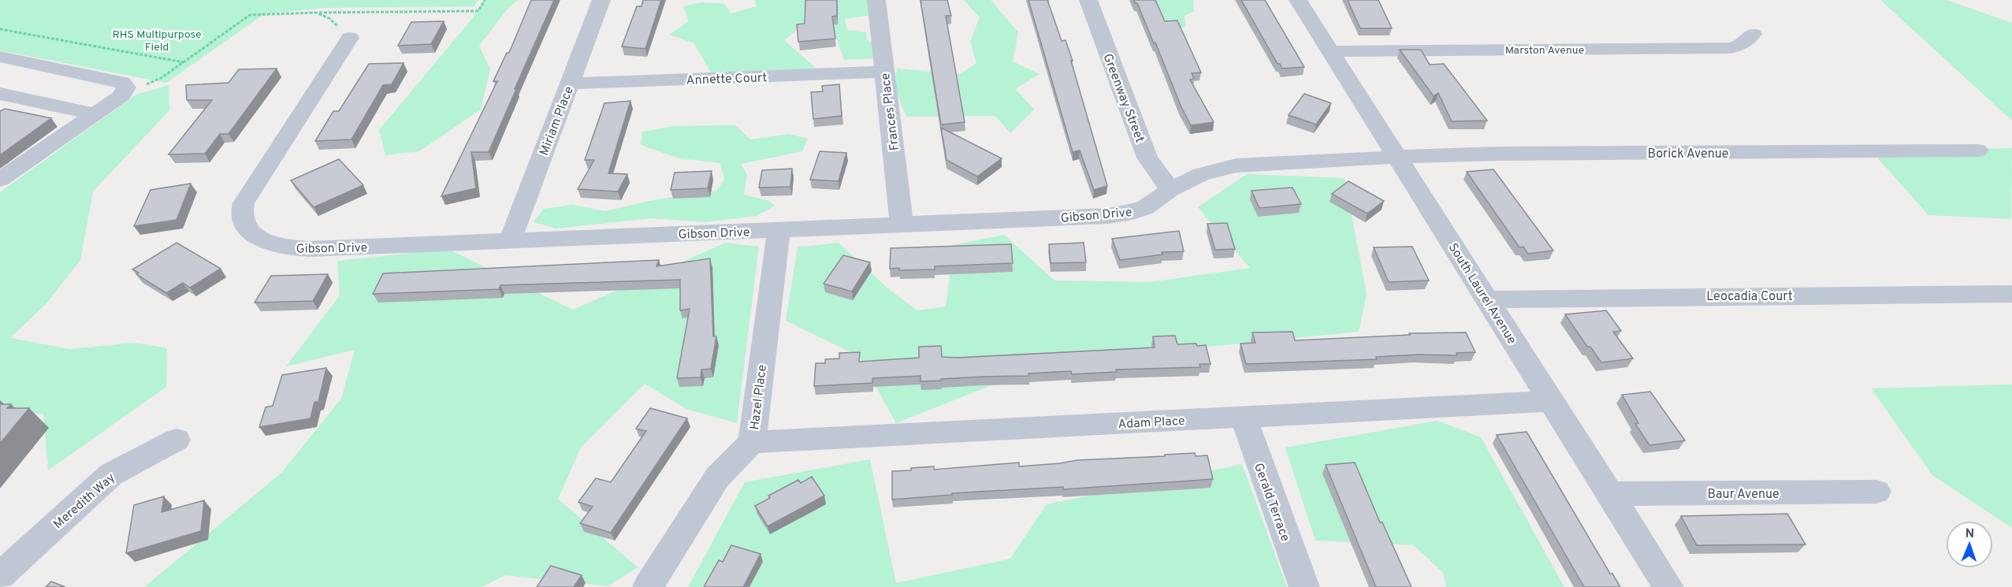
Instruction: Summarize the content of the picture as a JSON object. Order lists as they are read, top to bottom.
{
  "streets": {
    "street": [
      "Marston Avenue",
      "Annette Court",
      "Greenway Street",
      "Frances Place",
      "Miriam Place",
      "Borick Avenue",
      "Gibson Drive",
      "South Laurel Avenue",
      "Leocadia Court",
      "Hazel Place",
      "Adam Place",
      "Baur Avenue",
      "Meredith Way",
      "Gerald Terrace"
    ]
  },
  "crossings": [
    ["Marston Avenue", "South Laurel Avenue"],
    ["Annette Court", "Frances Place"],
    ["Annette Court", "Miriam Place"],
    ["Greenway Street", "Gibson Drive"],
    ["Frances Place", "Gibson Drive"],
    ["Miriam Place", "Gibson Drive"],
    ["Borick Avenue", "Gibson Drive"],
    ["Borick Avenue", "South Laurel Avenue"],
    ["Gibson Drive", "South Laurel Avenue"],
    ["Gibson Drive", "Hazel Place"],
    ["South Laurel Avenue", "Leocadia Court"],
    ["South Laurel Avenue", "Adam Place"],
    ["South Laurel Avenue", "Baur Avenue"],
    ["Hazel Place", "Adam Place"],
    ["Adam Place", "Gerald Terrace"]
  ],
  "parks": ["RHS Multipurpose Field"],
  "north": "top"
}
